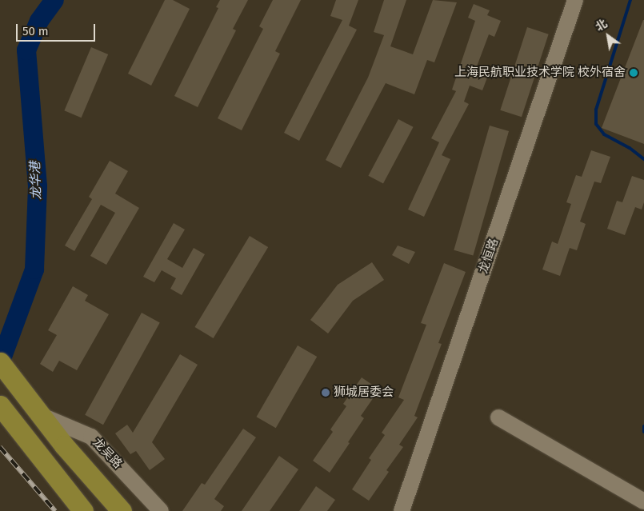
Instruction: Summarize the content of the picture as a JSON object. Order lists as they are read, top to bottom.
{
  "streets": {
    "main road": ["龙吴路"],
    "street": ["龙恒路"]
  },
  "water": ["龙华港"],
  "places": ["上海民航职业技术学院 校外宿舍", "狮城居委会"],
  "scale_bar": "50 m",
  "north": "top left"
}
